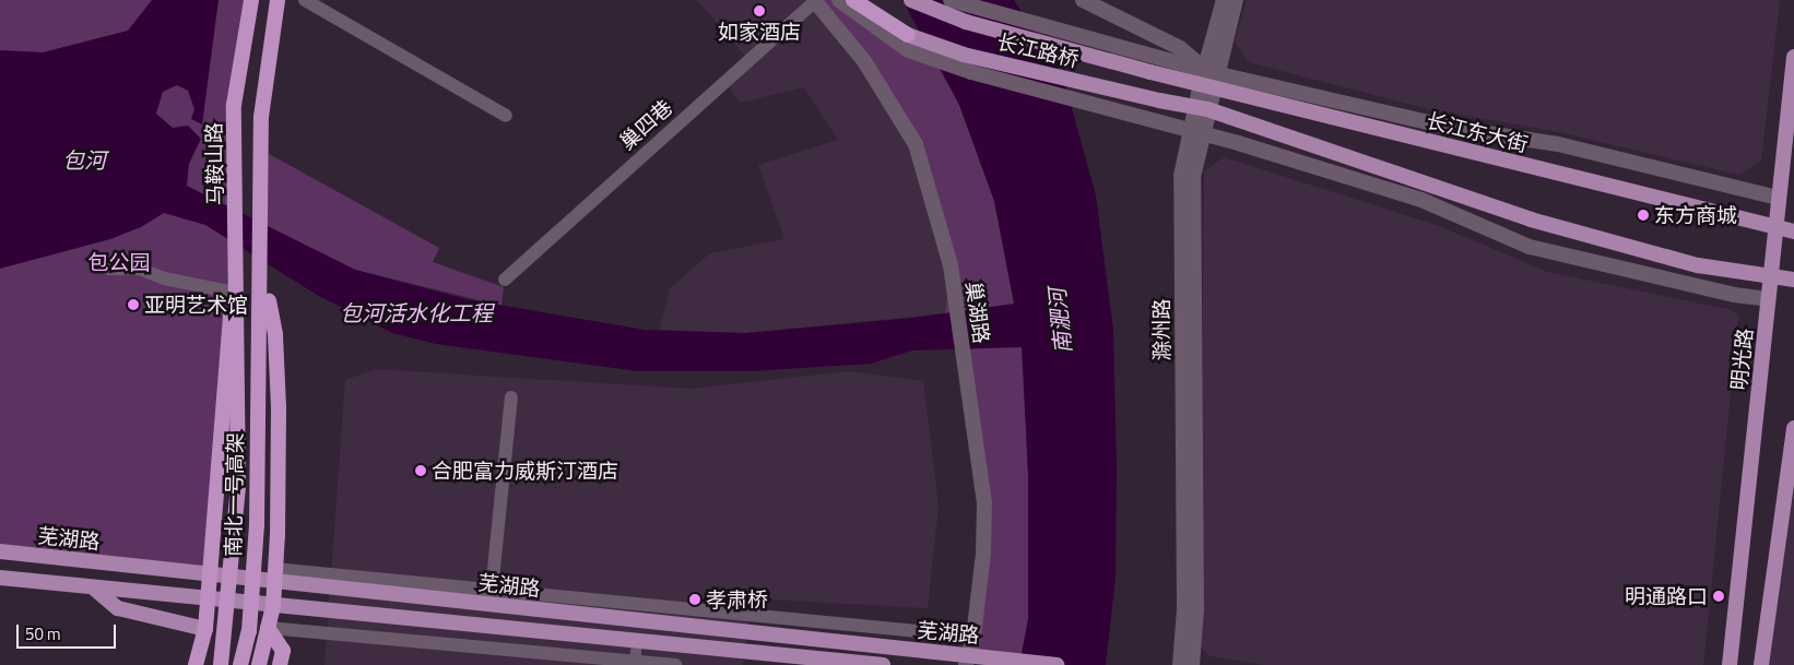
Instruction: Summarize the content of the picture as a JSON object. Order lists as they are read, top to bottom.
{
  "streets": {
    "highway": ["马鞍山路", "南北一号高架"],
    "main road": [
      "长江路桥",
      "长江东大街",
      "明光路",
      "芜湖路"
    ],
    "street": ["巢四巷", "巢湖路", "滁州路"]
  },
  "crossings": [
    ["长江路桥", "长江东大街"],
    ["长江路桥", "滁州路"],
    ["巢四巷", "巢湖路"],
    ["长江东大街", "滁州路"],
    ["长江东大街", "明光路"],
    ["马鞍山路", "南北一号高架"],
    ["巢湖路", "芜湖路"]
  ],
  "water": ["包河", "包河活水化工程", "南淝河"],
  "parks": ["包公园"],
  "places": [
    "如家酒店",
    "东方商城",
    "亚明艺术馆",
    "合肥富力威斯汀酒店",
    "明通路口",
    "孝肃桥"
  ],
  "scale_bar": "50 m"
}
